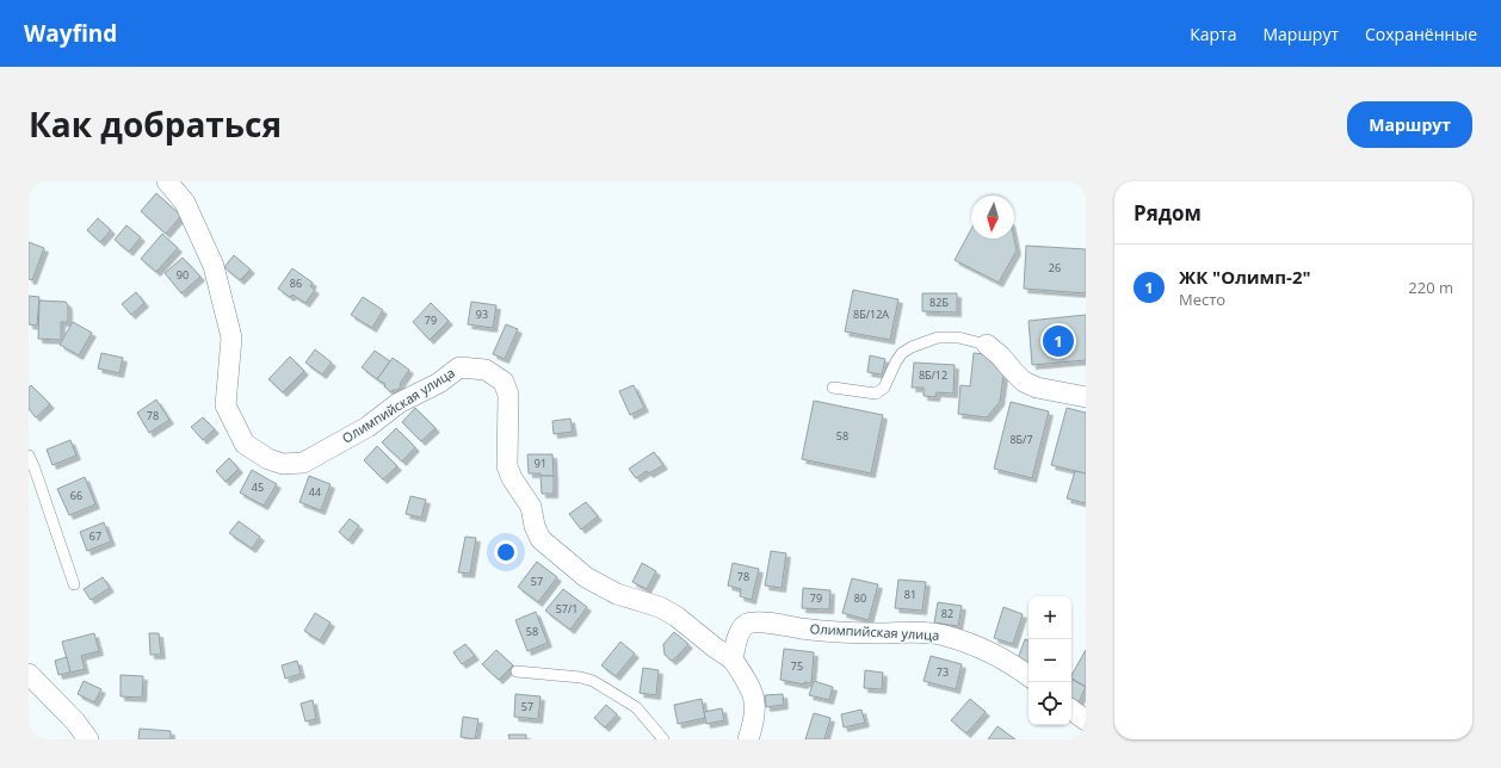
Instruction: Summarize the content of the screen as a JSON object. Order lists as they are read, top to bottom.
{
  "streets": {
    "street": ["Олимпийская улица"]
  },
  "house_numbers": [
    "26",
    "90",
    "86",
    "82Б",
    "93",
    "8Б/12А",
    "79",
    "8Б/12",
    "78",
    "58",
    "8Б/7",
    "91",
    "45",
    "44",
    "66",
    "67",
    "78",
    "57",
    "81",
    "79",
    "80",
    "57/1",
    "82",
    "58",
    "75",
    "73",
    "57"
  ],
  "north": "bottom",
  "page": {
    "header": "Wayfind",
    "nav": ["Карта", "Маршрут", "Сохранённые"],
    "title": "Как добраться",
    "buttons": "Маршрут",
    "heading": "Рядом",
    "list": [
      {
        "mark": "1",
        "name": "ЖК \"Олимп-2\"",
        "note": "Место",
        "value": "220 m"
      }
    ],
    "pins": "1",
    "map_buttons": ["+", "−"]
  }
}
